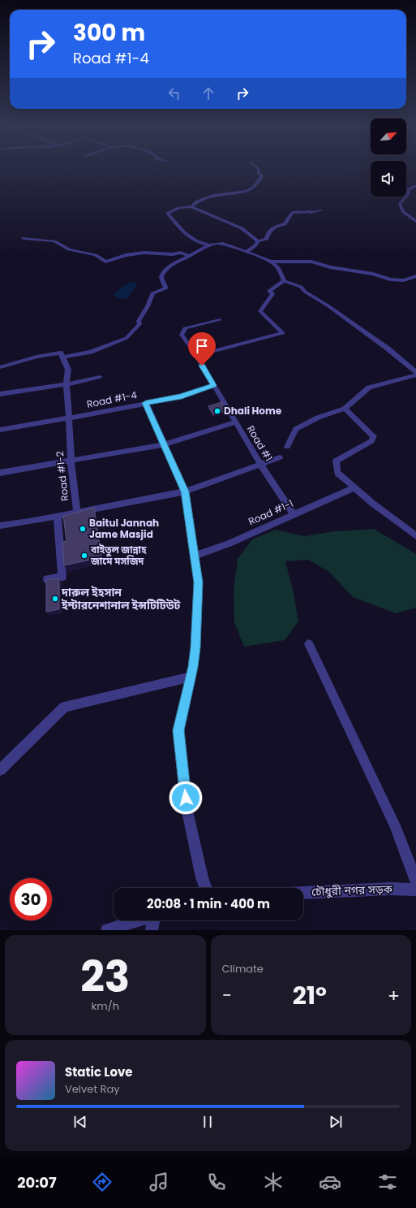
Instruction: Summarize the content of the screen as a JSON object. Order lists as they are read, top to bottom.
{
  "streets": {
    "street": [
      "Road #1-4",
      "Road #1",
      "Road #1-2",
      "Road #1-1",
      "চৌধুরী নগর সড়ক"
    ]
  },
  "crossings": [
    ["Road #1-4", "Road #1"],
    ["Road #1-4", "Road #1-2"],
    ["Road #1", "Road #1-1"]
  ],
  "places": [
    "Dhali Home",
    "Baitul Jannah Jame Masjid",
    "বাইতুল জান্নাহ জামে মসজিদ",
    "দারুল ইহসান ইন্টারনেশানাল ইন্সটিটিউট"
  ],
  "north": "top right",
  "page": {
    "turn": ["300 m", "Road #1-4"],
    "limit": "30",
    "trip": "20:08 · 1 min · 400 m",
    "tile": [
      ["23", "km/h"],
      "Climate"
    ],
    "heat": ["−", "21°", "+"],
    "song": ["Static Love", "Velvet Ray"],
    "tabs": "20:07"
  }
}
